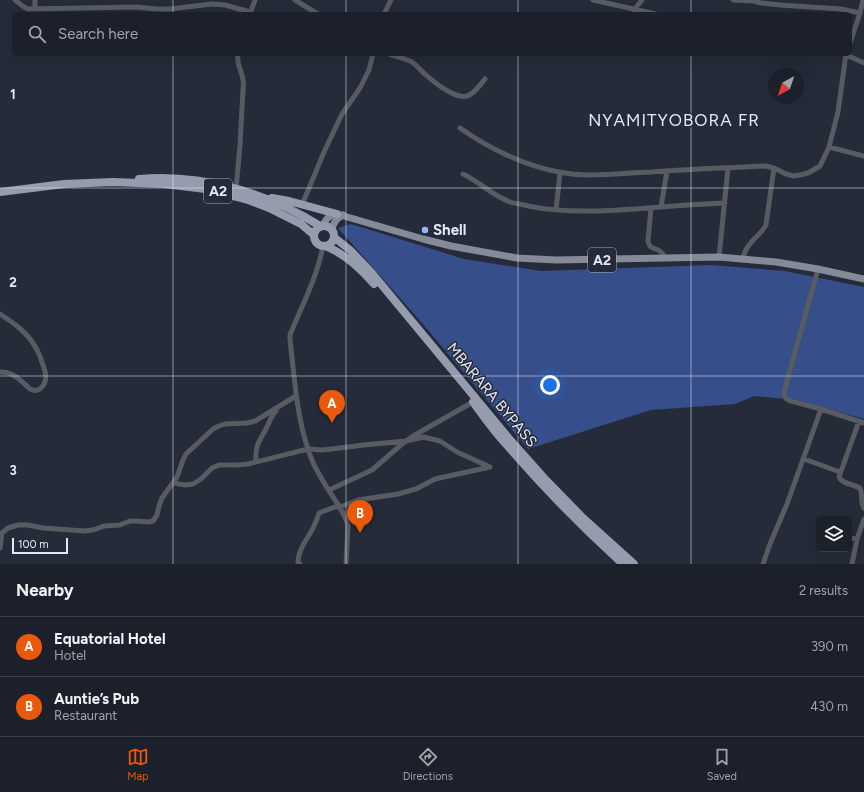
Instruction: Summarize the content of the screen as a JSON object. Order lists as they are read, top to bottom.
{
  "streets": {
    "highway": ["A2", "MBARARA BYPASS"]
  },
  "crossings": [
    ["A2", "MBARARA BYPASS"]
  ],
  "districts": ["NYAMITYOBORA FR"],
  "places": ["Shell"],
  "scale_bar": "100 m",
  "north": "bottom left",
  "page": {
    "search": "Search here",
    "pins": ["A", "B"],
    "scale": "100 m",
    "heading": ["Nearby", "2 results"],
    "list": [
      {
        "mark": "A",
        "name": "Equatorial Hotel",
        "note": "Hotel",
        "value": "390 m"
      },
      {
        "mark": "B",
        "name": "Auntie’s Pub",
        "note": "Restaurant",
        "value": "430 m"
      }
    ],
    "nav": ["Map", "Directions", "Saved"]
  },
  "grid": {
    "rows": ["1", "2", "3"]
  }
}
